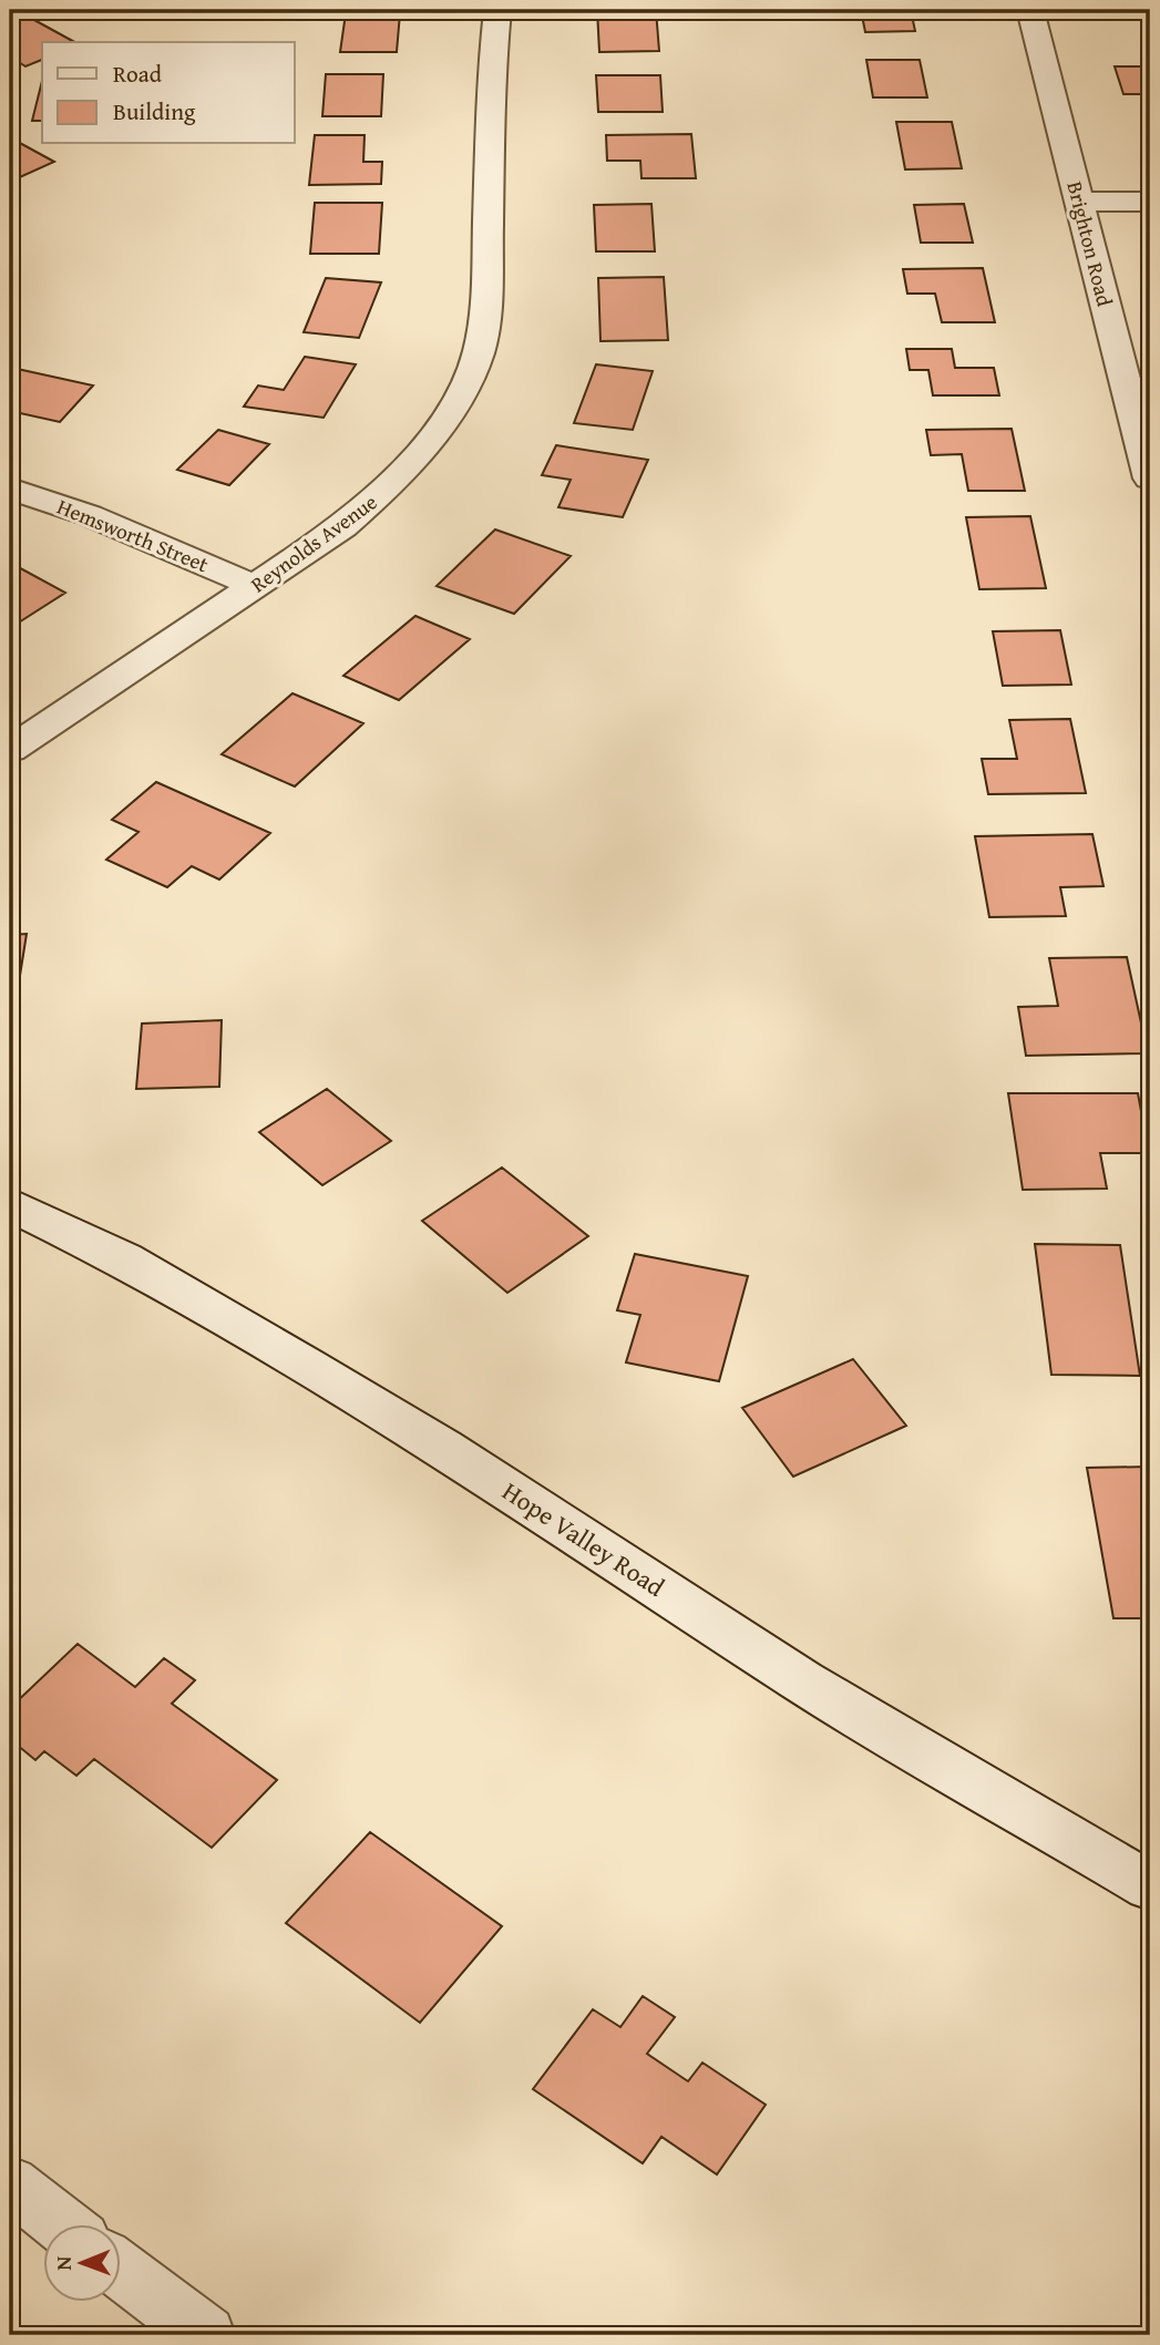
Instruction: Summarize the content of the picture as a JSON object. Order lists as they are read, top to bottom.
{
  "streets": {
    "street": [
      "Brighton Road",
      "Hemsworth Street",
      "Reynolds Avenue",
      "Hope Valley Road"
    ]
  },
  "crossings": [
    ["Hemsworth Street", "Reynolds Avenue"]
  ],
  "legend": ["Road", "Building"],
  "north": "left"
}
